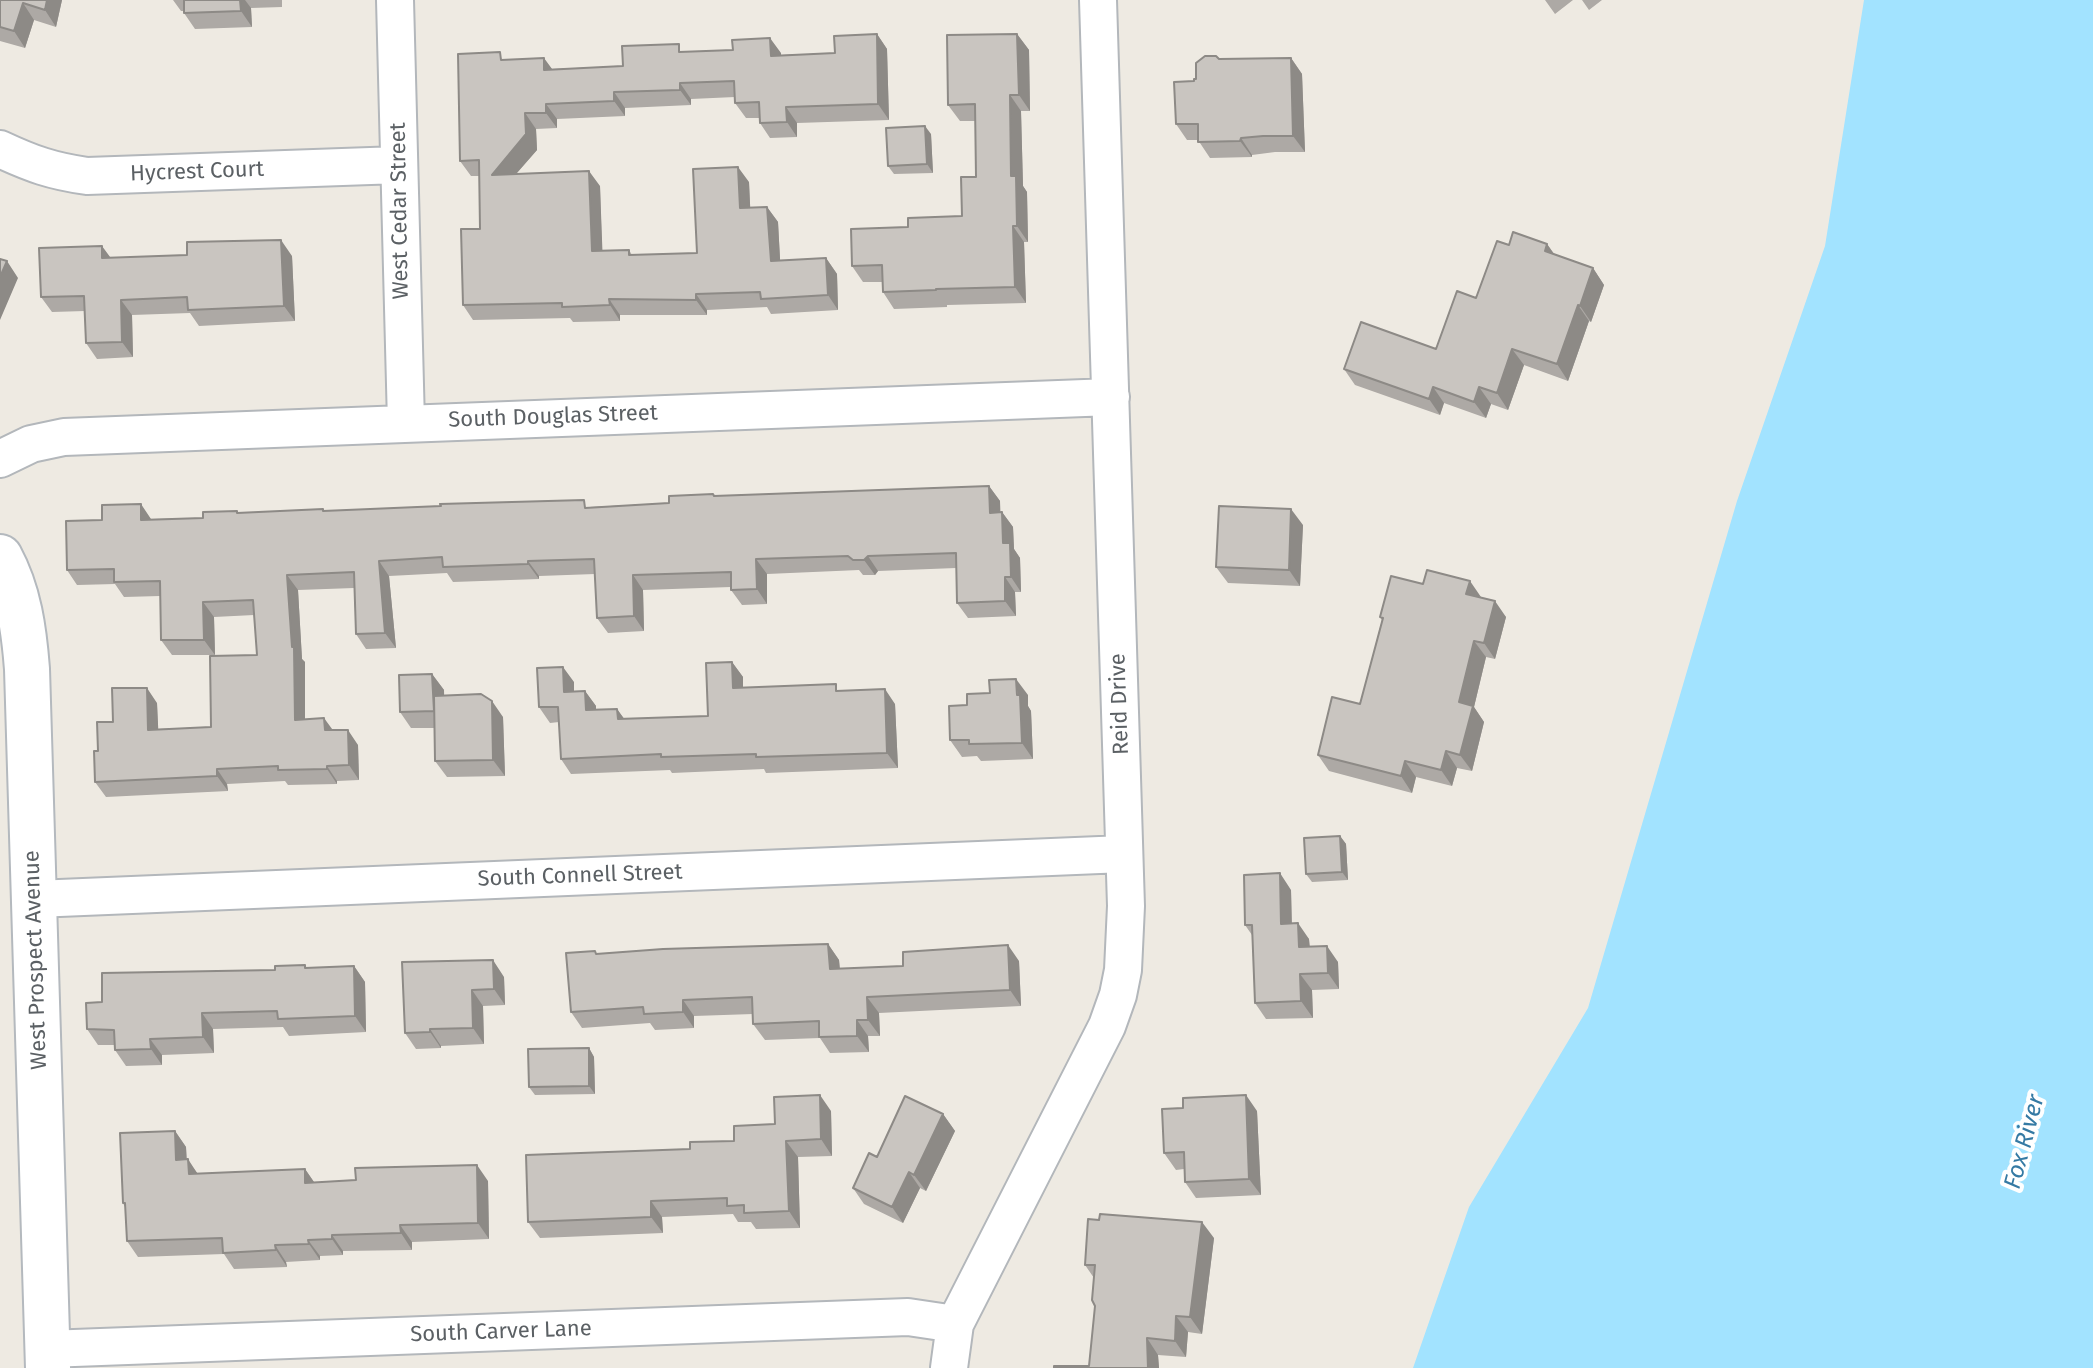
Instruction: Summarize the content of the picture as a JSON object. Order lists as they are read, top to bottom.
{
  "streets": {
    "main road": ["West Prospect Avenue"],
    "street": [
      "Hycrest Court",
      "West Cedar Street",
      "South Douglas Street",
      "Reid Drive",
      "South Connell Street",
      "South Carver Lane"
    ]
  },
  "crossings": [
    ["Hycrest Court", "West Cedar Street"],
    ["West Cedar Street", "South Douglas Street"],
    ["South Douglas Street", "Reid Drive"],
    ["Reid Drive", "South Connell Street"],
    ["Reid Drive", "South Carver Lane"],
    ["South Connell Street", "West Prospect Avenue"],
    ["West Prospect Avenue", "South Carver Lane"]
  ],
  "water": ["Fox River"]
}
